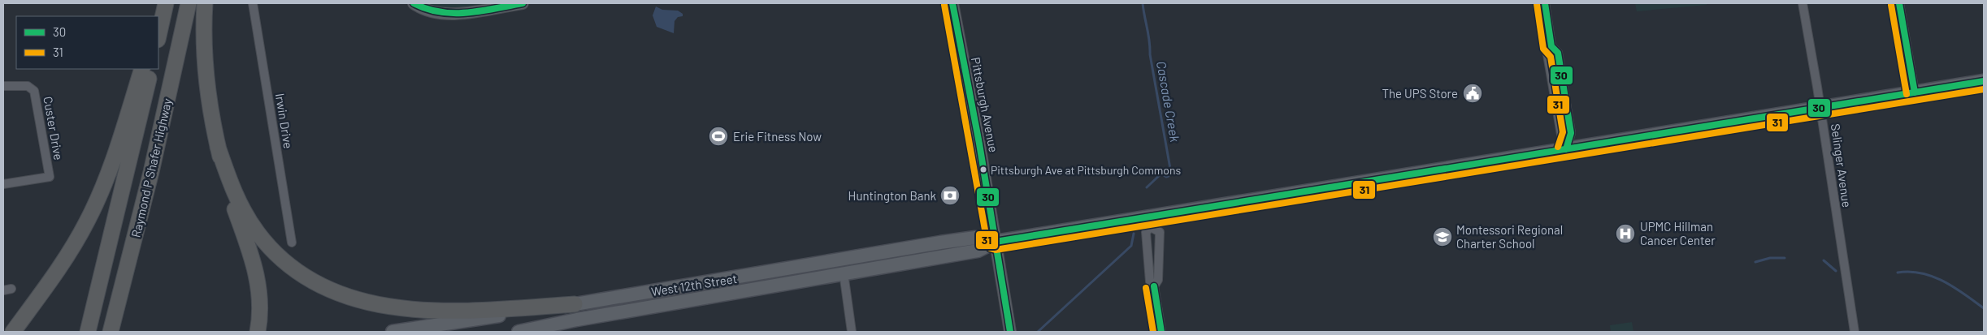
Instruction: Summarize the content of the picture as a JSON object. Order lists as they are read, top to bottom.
{
  "streets": {
    "highway": ["Raymond P Shafer Highway"],
    "main road": ["West 12th Street"],
    "street": [
      "Pittsburgh Avenue",
      "Irwin Drive",
      "Custer Drive",
      "Selinger Avenue"
    ]
  },
  "crossings": [
    ["Pittsburgh Avenue", "West 12th Street"],
    ["Selinger Avenue", "West 12th Street"]
  ],
  "water": ["Cascade Creek"],
  "places": {
    "public building": ["The UPS Store"],
    "sports": ["Erie Fitness Now"],
    "other": ["Pittsburgh Ave at Pittsburgh Commons"],
    "bank": ["Huntington Bank"],
    "hospital": ["UPMC Hillman Cancer Center"],
    "school or university": ["Montessori Regional Charter School"]
  },
  "lines": ["transit line 30", "transit line 31"],
  "legend": ["30", "31"]
}
